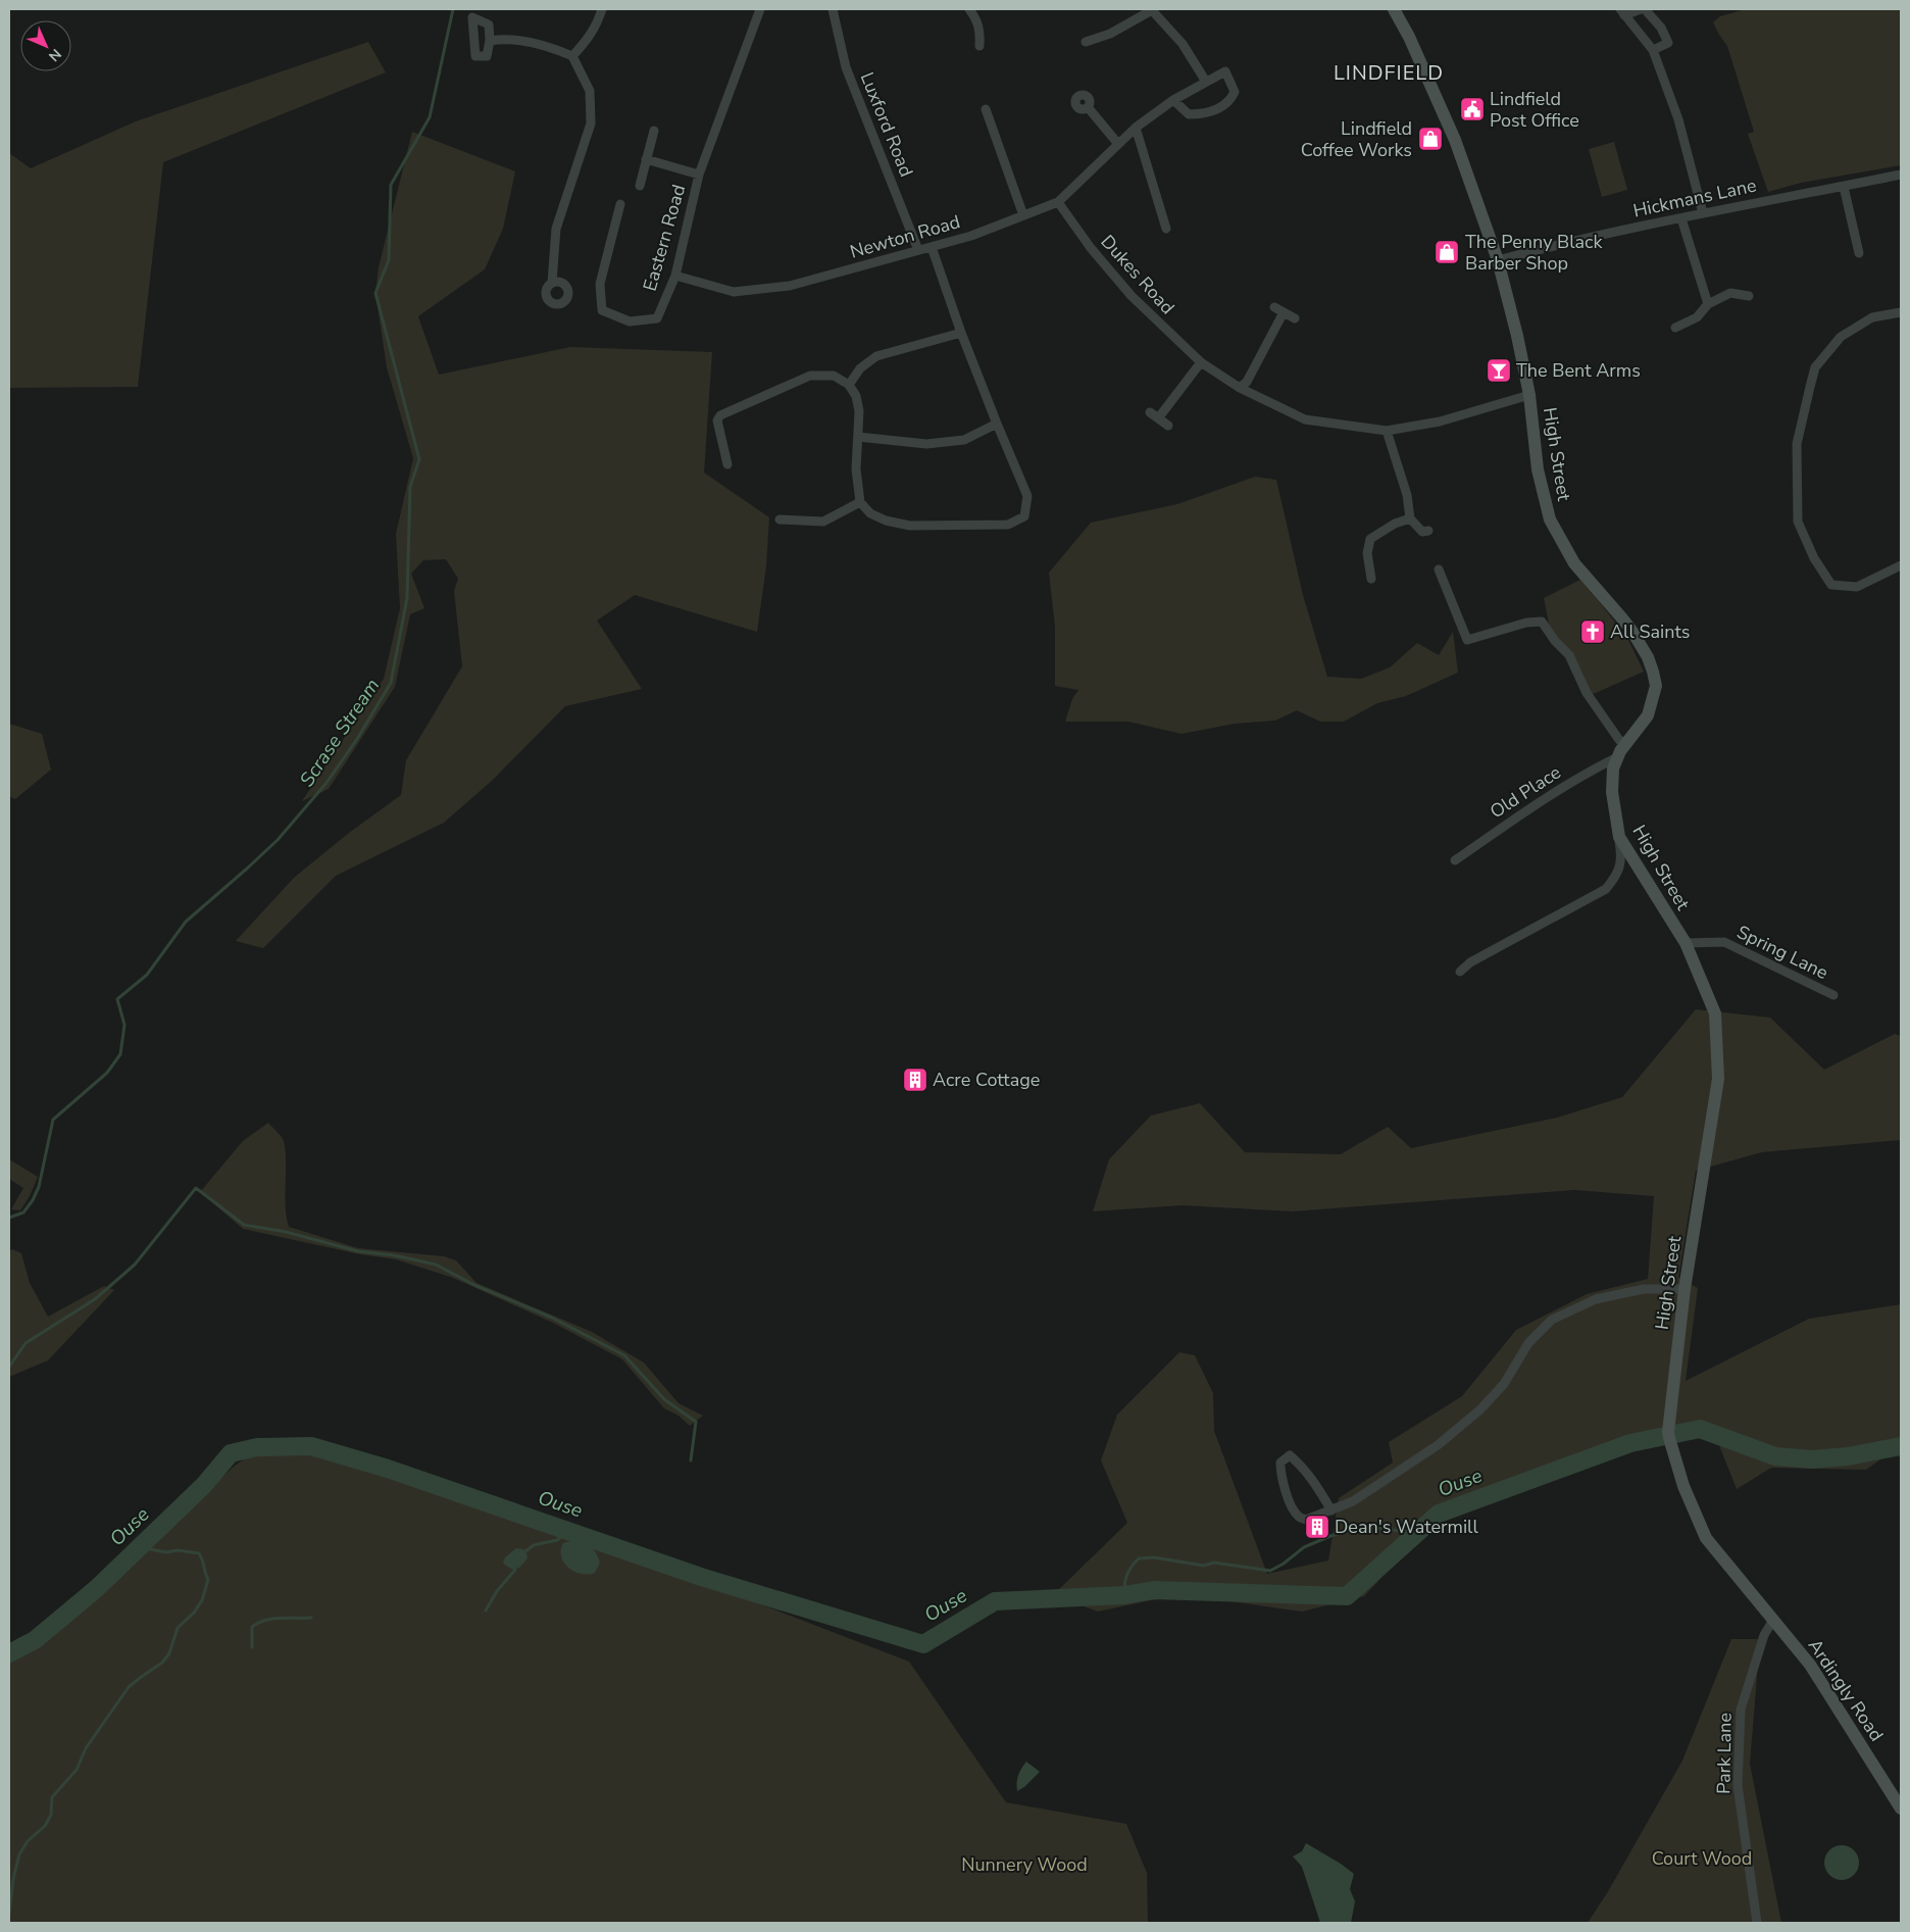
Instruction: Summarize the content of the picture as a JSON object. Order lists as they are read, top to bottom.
{
  "streets": {
    "main road": ["High Street", "Ardingly Road"],
    "street": [
      "Luxford Road",
      "Hickmans Lane",
      "Newton Road",
      "Eastern Road",
      "Dukes Road",
      "Old Place",
      "Spring Lane",
      "Park Lane"
    ]
  },
  "crossings": [
    ["Luxford Road", "Newton Road"],
    ["Hickmans Lane", "High Street"],
    ["Newton Road", "Eastern Road"],
    ["Newton Road", "Dukes Road"],
    ["Dukes Road", "High Street"],
    ["High Street", "Old Place"],
    ["High Street", "Spring Lane"],
    ["High Street", "Ardingly Road"],
    ["High Street", "Park Lane"],
    ["Ardingly Road", "Park Lane"]
  ],
  "districts": ["LINDFIELD"],
  "water": ["Scrase Stream", "Ouse"],
  "parks": ["Court Wood", "Nunnery Wood"],
  "places": {
    "public building": ["Lindfield Post Office"],
    "shop": ["Lindfield Coffee Works", "The Penny Black Barber Shop"],
    "bar": ["The Bent Arms"],
    "church": ["All Saints"],
    "building": ["Acre Cottage", "Dean's Watermill"]
  },
  "north": "bottom right"
}
